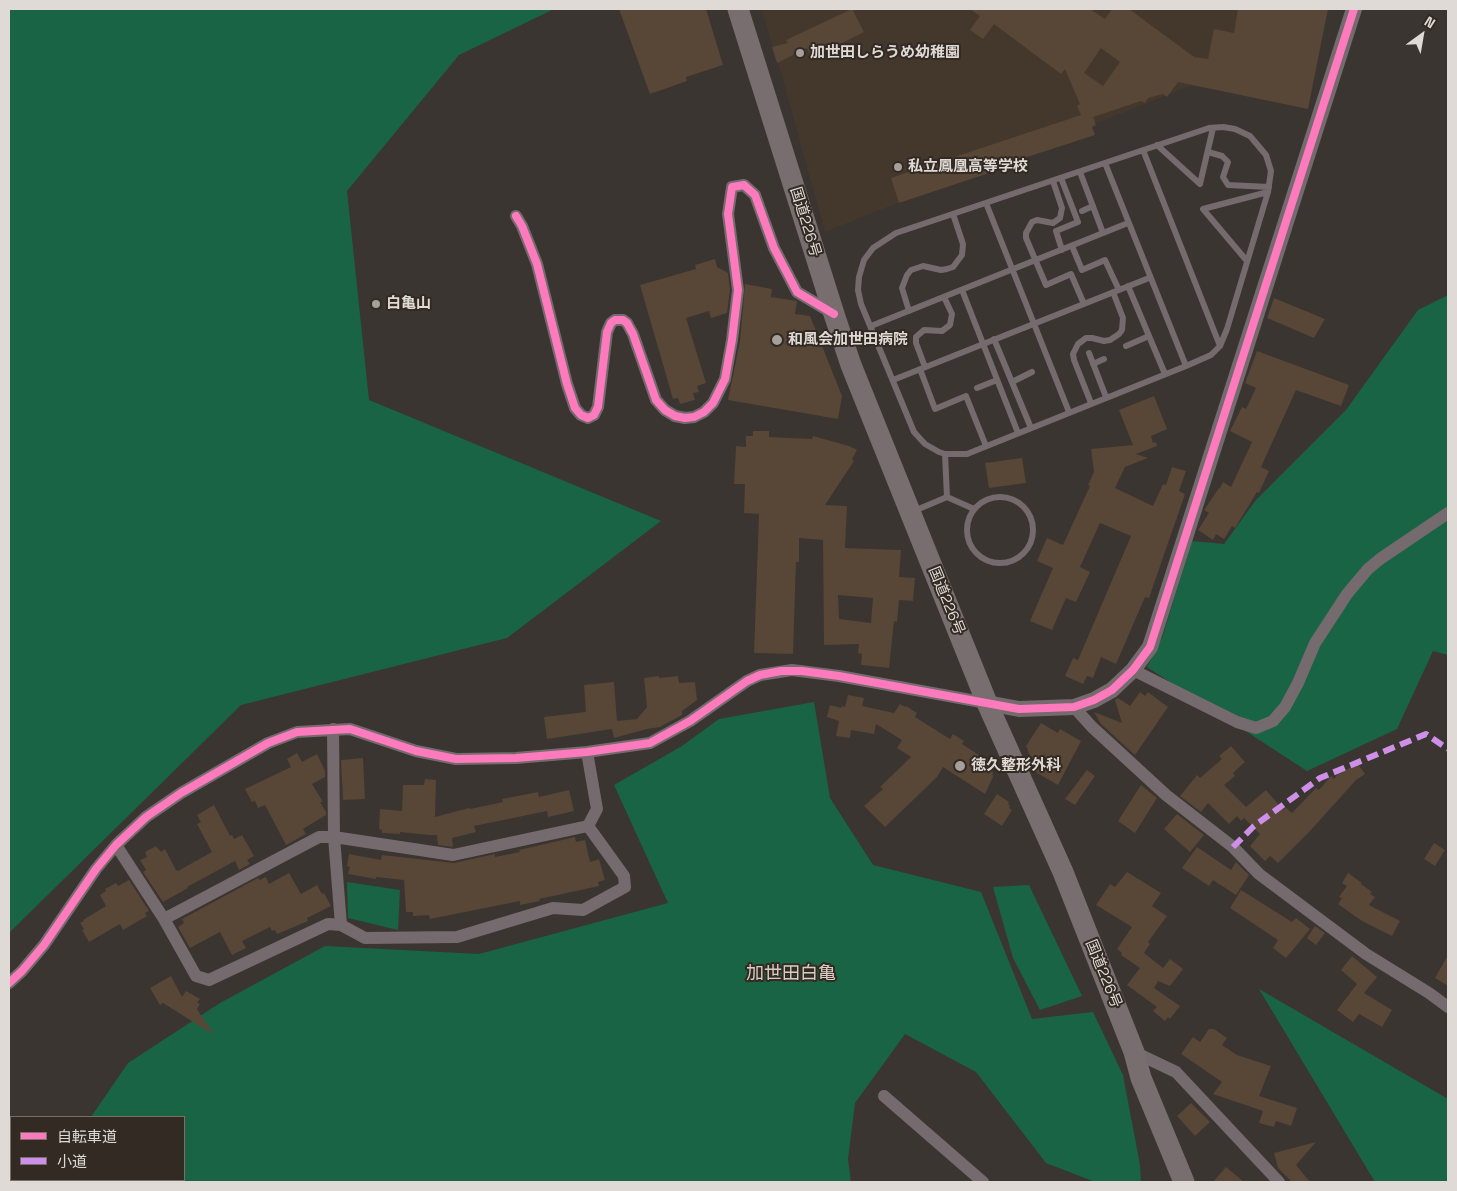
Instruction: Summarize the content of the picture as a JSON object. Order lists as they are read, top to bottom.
{
  "streets": {
    "highway": ["国道226号"]
  },
  "districts": ["加世田白亀"],
  "places": [
    "加世田しらうめ幼稚園",
    "私立鳳凰高等学校",
    "白亀山",
    "和風会加世田病院",
    "徳久整形外科"
  ],
  "legend": ["自転車道", "小道"],
  "north": "top right"
}
